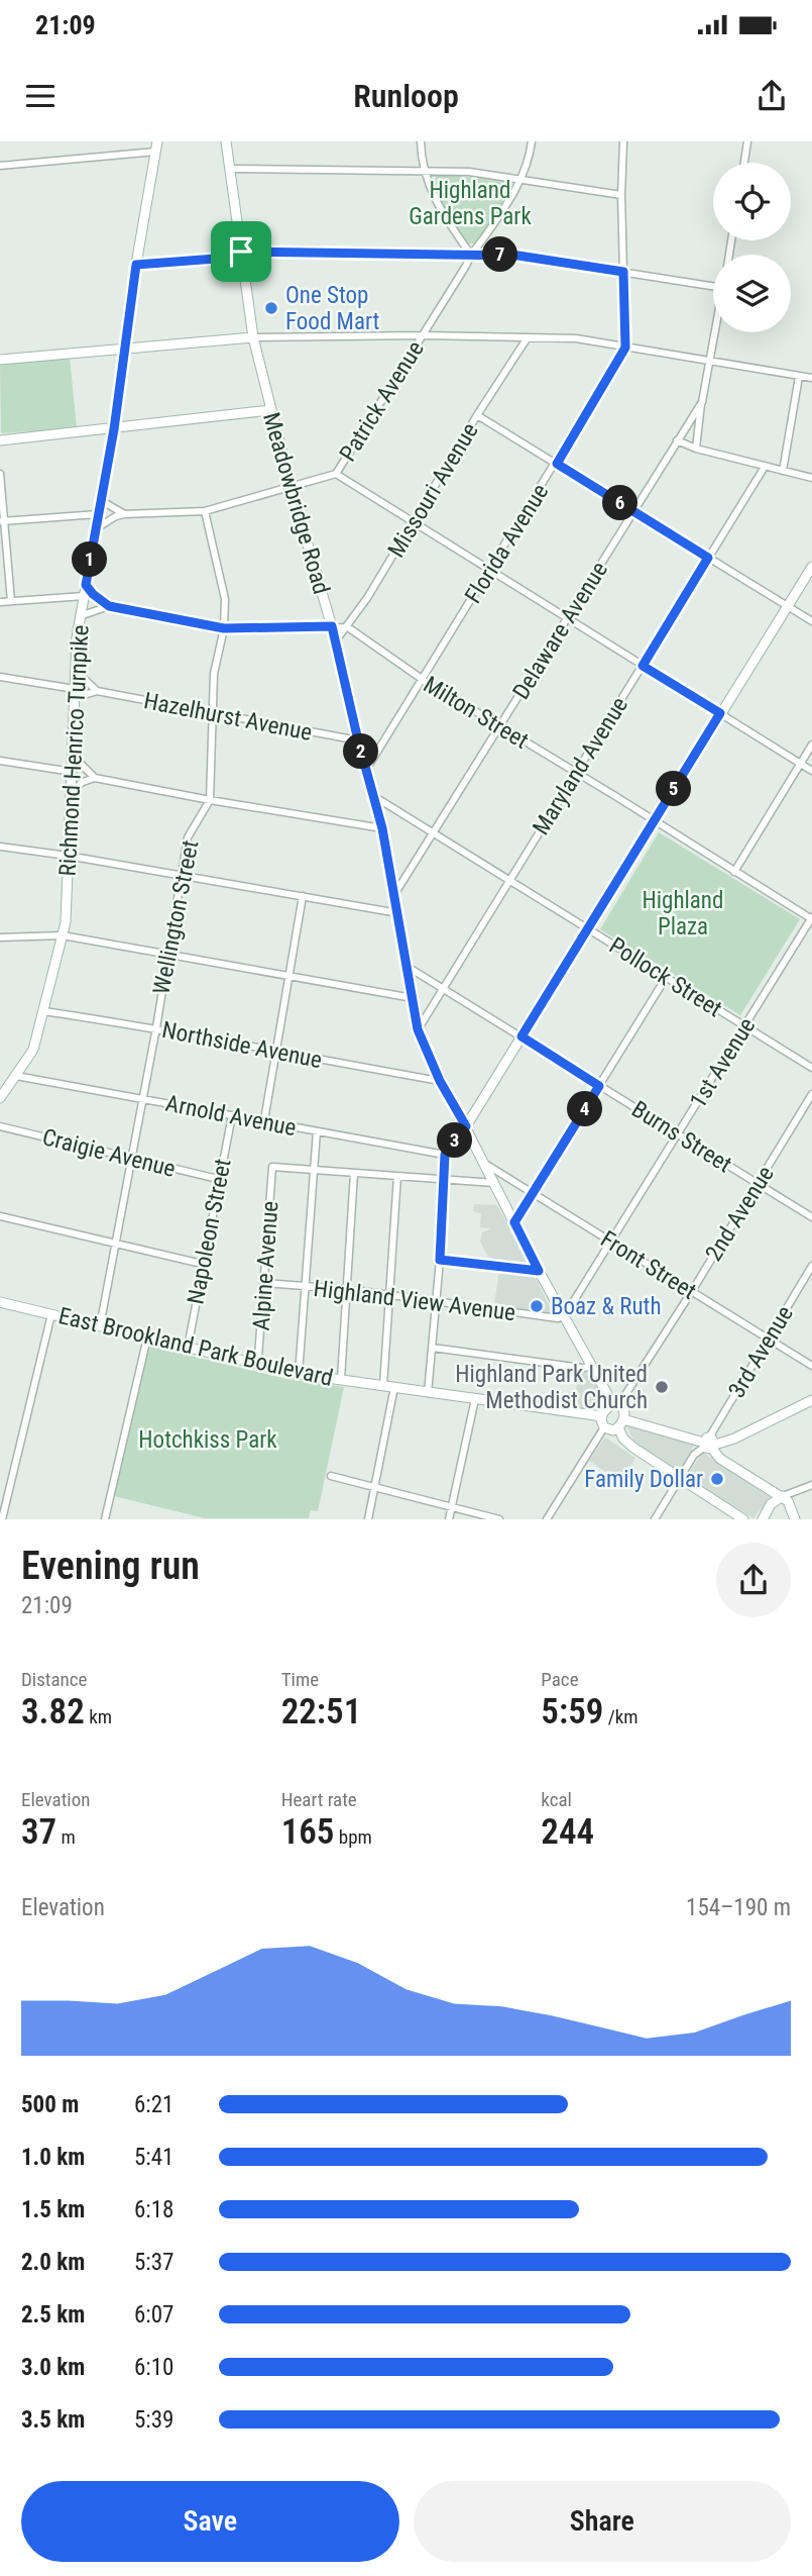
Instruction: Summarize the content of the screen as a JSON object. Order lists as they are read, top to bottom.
{
  "streets": {
    "street": [
      "Patrick Avenue",
      "Missouri Avenue",
      "Meadowbridge Road",
      "Florida Avenue",
      "Delaware Avenue",
      "Milton Street",
      "Hazelhurst Avenue",
      "Richmond Henrico Turnpike",
      "Maryland Avenue",
      "Wellington Street",
      "Pollock Street",
      "Northside Avenue",
      "1st Avenue",
      "Arnold Avenue",
      "Burns Street",
      "Craigie Avenue",
      "2nd Avenue",
      "Napoleon Street",
      "Front Street",
      "Alpine Avenue",
      "Highland View Avenue",
      "East Brookland Park Boulevard",
      "3rd Avenue"
    ]
  },
  "crossings": [
    ["Patrick Avenue", "Meadowbridge Road"],
    ["Patrick Avenue", "Richmond Henrico Turnpike"],
    ["Missouri Avenue", "Meadowbridge Road"],
    ["Missouri Avenue", "Milton Street"],
    ["Meadowbridge Road", "Florida Avenue"],
    ["Meadowbridge Road", "Delaware Avenue"],
    ["Meadowbridge Road", "Hazelhurst Avenue"],
    ["Meadowbridge Road", "Maryland Avenue"],
    ["Meadowbridge Road", "Pollock Street"],
    ["Meadowbridge Road", "Northside Avenue"],
    ["Meadowbridge Road", "1st Avenue"],
    ["Meadowbridge Road", "Burns Street"],
    ["Meadowbridge Road", "2nd Avenue"],
    ["Meadowbridge Road", "Front Street"],
    ["Meadowbridge Road", "Highland View Avenue"],
    ["Meadowbridge Road", "East Brookland Park Boulevard"],
    ["Florida Avenue", "Milton Street"],
    ["Delaware Avenue", "Milton Street"],
    ["Delaware Avenue", "Pollock Street"],
    ["Milton Street", "Maryland Avenue"],
    ["Milton Street", "1st Avenue"],
    ["Hazelhurst Avenue", "Richmond Henrico Turnpike"],
    ["Richmond Henrico Turnpike", "Northside Avenue"],
    ["Richmond Henrico Turnpike", "Arnold Avenue"],
    ["Maryland Avenue", "Pollock Street"],
    ["Maryland Avenue", "Burns Street"],
    ["Wellington Street", "Northside Avenue"],
    ["Wellington Street", "Arnold Avenue"],
    ["Wellington Street", "Craigie Avenue"],
    ["Wellington Street", "East Brookland Park Boulevard"],
    ["Pollock Street", "1st Avenue"],
    ["1st Avenue", "Burns Street"],
    ["1st Avenue", "Front Street"],
    ["1st Avenue", "Highland View Avenue"],
    ["Arnold Avenue", "Napoleon Street"],
    ["Burns Street", "2nd Avenue"],
    ["Craigie Avenue", "Napoleon Street"],
    ["2nd Avenue", "Front Street"],
    ["2nd Avenue", "East Brookland Park Boulevard"],
    ["Napoleon Street", "East Brookland Park Boulevard"],
    ["Front Street", "3rd Avenue"],
    ["Alpine Avenue", "Highland View Avenue"],
    ["Alpine Avenue", "East Brookland Park Boulevard"]
  ],
  "parks": ["Highland Gardens Park", "Highland Plaza", "Hotchkiss Park"],
  "places": [
    "One Stop Food Mart",
    "Boaz & Ruth",
    "Highland Park United Methodist Church",
    "Family Dollar"
  ],
  "page": {
    "status": "21:09",
    "header": "Runloop",
    "pins": [
      "7",
      "6",
      "1",
      "2",
      "5",
      "4",
      "3"
    ],
    "heading": ["Evening run", "21:09"],
    "stats": [
      ["Distance", "3.82 km"],
      ["Time", "22:51"],
      ["Pace", "5:59 /km"],
      ["Elevation", "37 m"],
      ["Heart rate", "165 bpm"],
      ["kcal", "244"]
    ],
    "chart": ["Elevation", "154–190 m"],
    "list": [
      {
        "name": "500 m",
        "note": "6:21"
      },
      {
        "name": "1.0 km",
        "note": "5:41"
      },
      {
        "name": "1.5 km",
        "note": "6:18"
      },
      {
        "name": "2.0 km",
        "note": "5:37"
      },
      {
        "name": "2.5 km",
        "note": "6:07"
      },
      {
        "name": "3.0 km",
        "note": "6:10"
      },
      {
        "name": "3.5 km",
        "note": "5:39"
      }
    ],
    "buttons": ["Save", "Share"]
  }
}
